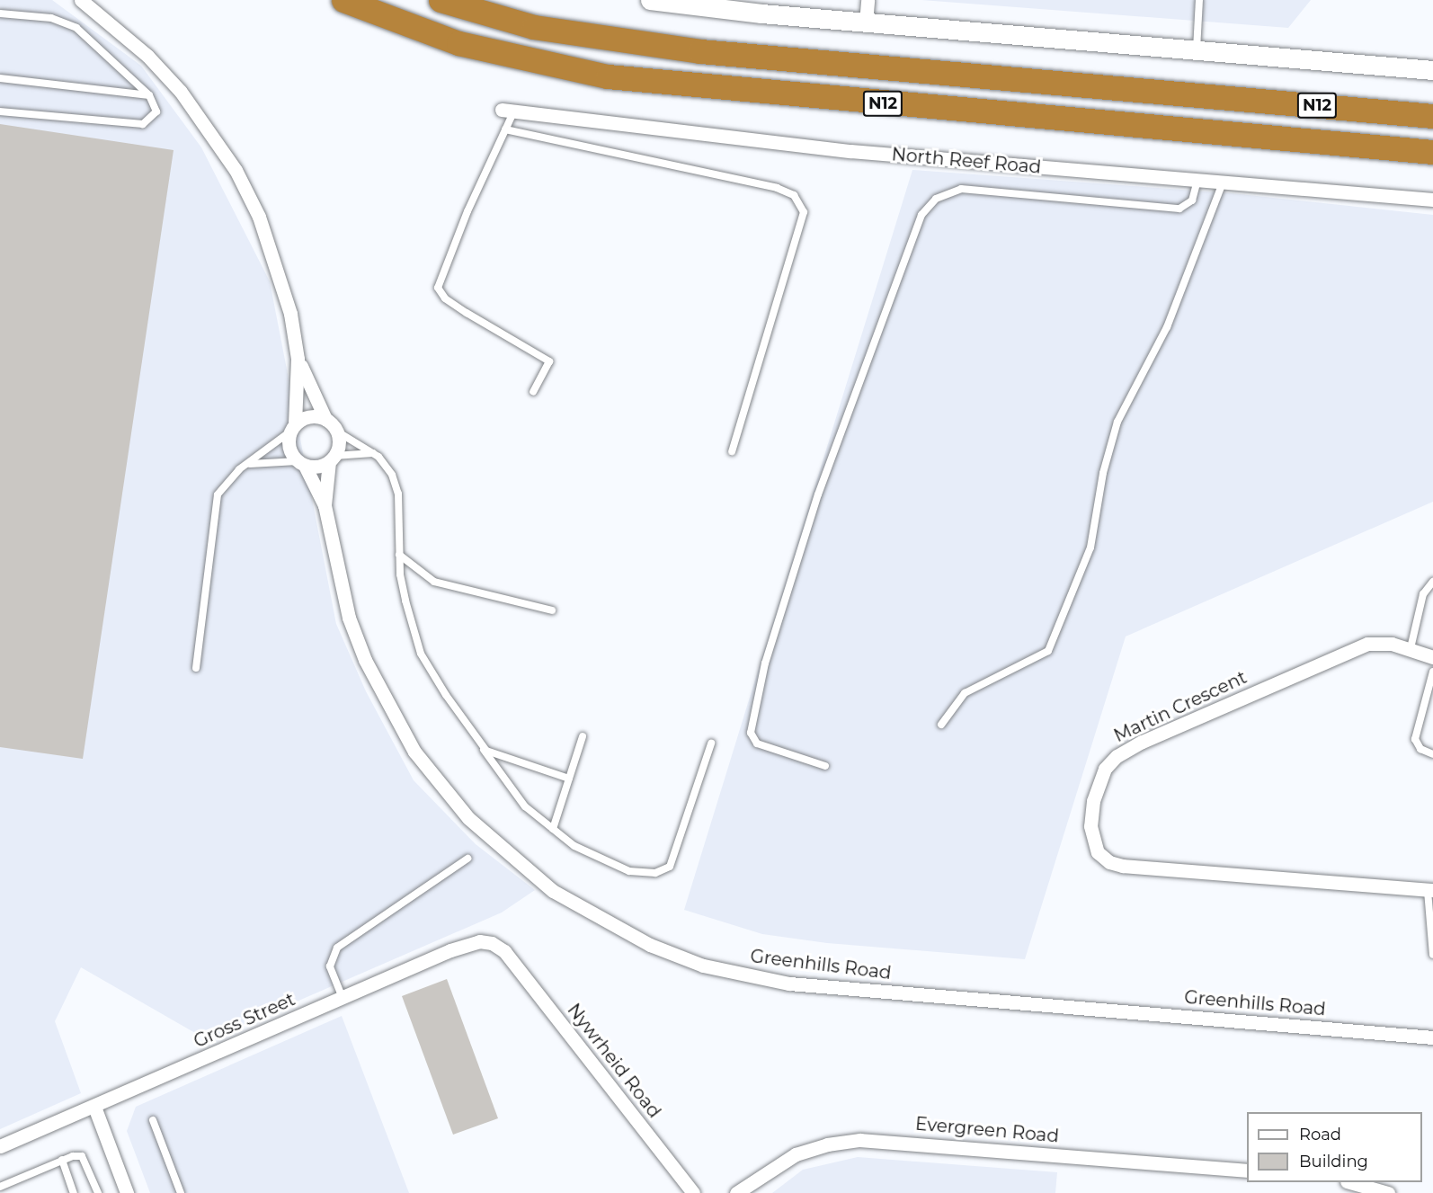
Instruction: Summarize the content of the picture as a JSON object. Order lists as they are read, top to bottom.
{
  "streets": {
    "highway": ["N12"],
    "street": [
      "North Reef Road",
      "Martin Crescent",
      "Greenhills Road",
      "Gross Street",
      "Nywrheid Road",
      "Evergreen Road"
    ]
  },
  "crossings": [
    ["Gross Street", "Nywrheid Road"]
  ],
  "legend": ["Road", "Building"]
}
